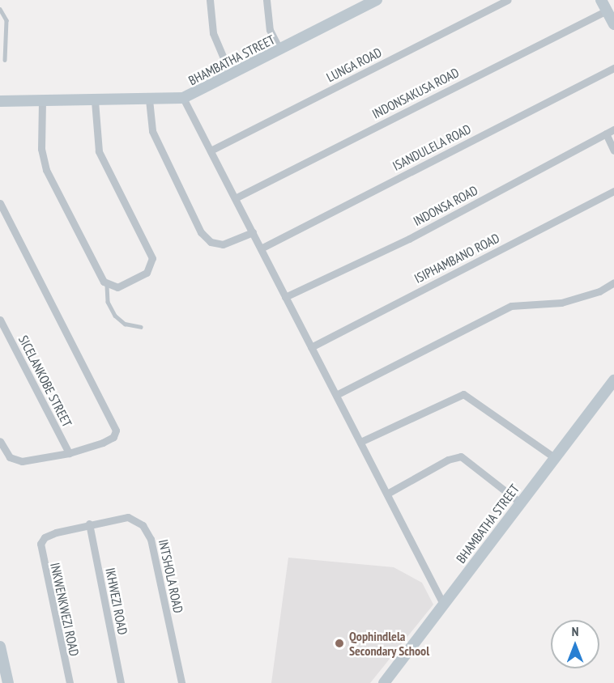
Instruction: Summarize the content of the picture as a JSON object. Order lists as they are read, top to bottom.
{
  "streets": {
    "street": [
      "BHAMBATHA STREET",
      "LUNGA ROAD",
      "INDONSAKUSA ROAD",
      "ISANDULELA ROAD",
      "INDONSA ROAD",
      "ISIPHAMBANO ROAD",
      "SICELANKOBE STREET",
      "INTSHOLA ROAD",
      "IKHWEZI ROAD",
      "INKWENKWEZI ROAD"
    ]
  },
  "crossings": [
    ["INTSHOLA ROAD", "IKHWEZI ROAD"],
    ["INTSHOLA ROAD", "INKWENKWEZI ROAD"]
  ],
  "places": ["Qophindlela Secondary School"],
  "north": "top"
}
